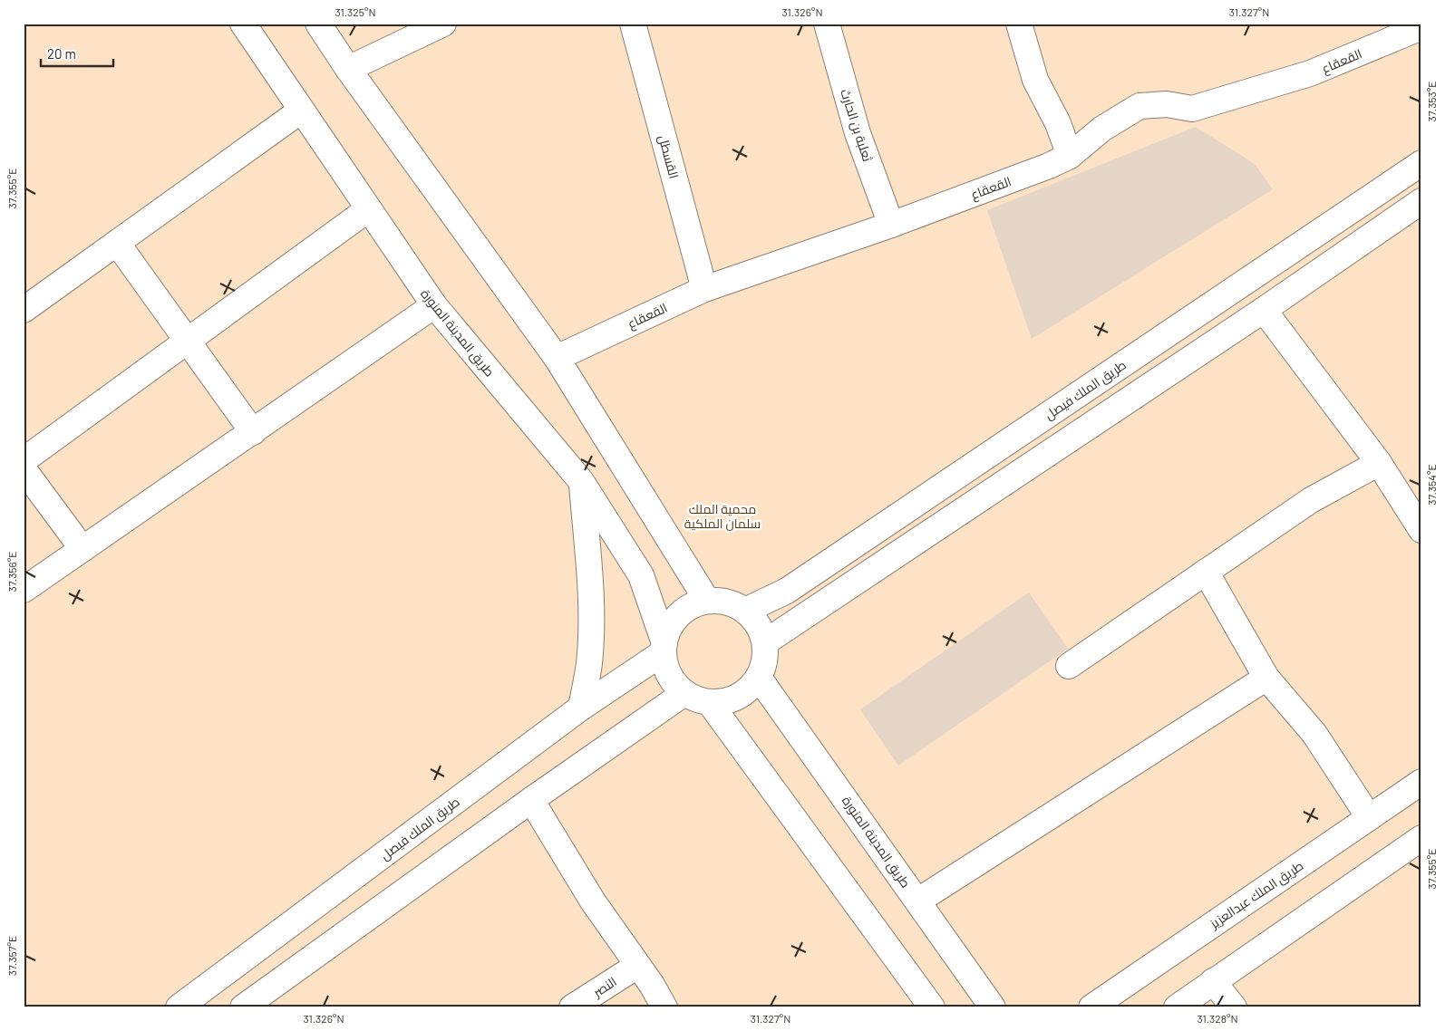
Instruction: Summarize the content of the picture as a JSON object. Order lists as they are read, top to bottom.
{
  "streets": {
    "street": [
      "القعقاع",
      "ثعلبة بن الحارث",
      "القسطل",
      "طريق المدينة المنورة",
      "طريق الملك فيصل",
      "طريق الملك عبدالعزيز",
      "النصر"
    ]
  },
  "crossings": [
    ["القعقاع", "ثعلبة بن الحارث"],
    ["القعقاع", "القسطل"],
    ["طريق المدينة المنورة", "طريق الملك فيصل"]
  ],
  "parks": ["محمية الملك سلمان الملكية"],
  "scale_bar": "20 m",
  "coordinates": [
    "31.325°N",
    "31.326°N",
    "31.327°N",
    "37.353°E",
    "37.355°E",
    "37.354°E",
    "37.356°E",
    "37.357°E",
    "31.328°N"
  ]
}
